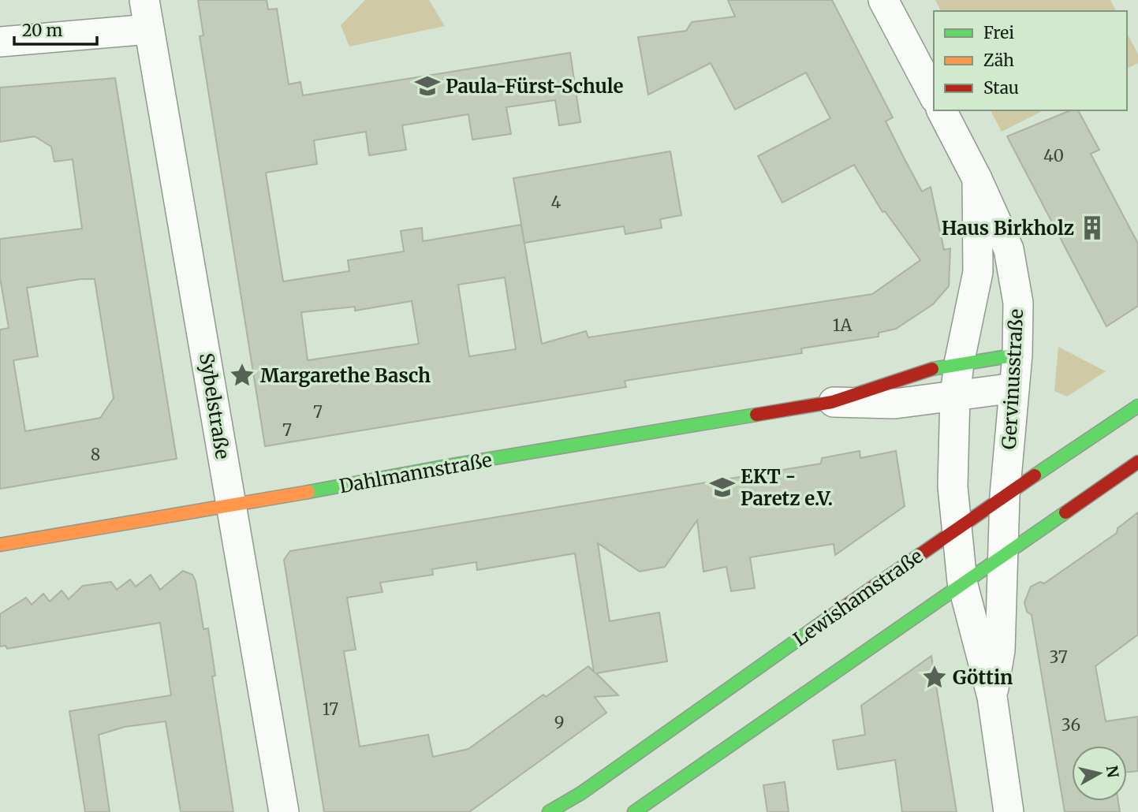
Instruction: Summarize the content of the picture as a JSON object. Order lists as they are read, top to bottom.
{
  "streets": {
    "main road": ["Dahlmannstraße", "Lewishamstraße"],
    "street": ["Gervinusstraße", "Sybelstraße"]
  },
  "crossings": [
    ["Gervinusstraße", "Dahlmannstraße"],
    ["Gervinusstraße", "Lewishamstraße"],
    ["Sybelstraße", "Dahlmannstraße"]
  ],
  "places": {
    "school or university": ["Paula-Fürst-Schule", "EKT - Paretz e.V."],
    "building": ["Haus Birkholz"],
    "place": ["Margarethe Basch", "Göttin"]
  },
  "house_numbers": [
    "40",
    "4",
    "1A",
    "7",
    "7",
    "8",
    "37",
    "17",
    "9",
    "36"
  ],
  "legend": ["Frei", "Zäh", "Stau"],
  "scale_bar": "20 m",
  "north": "right"
}
